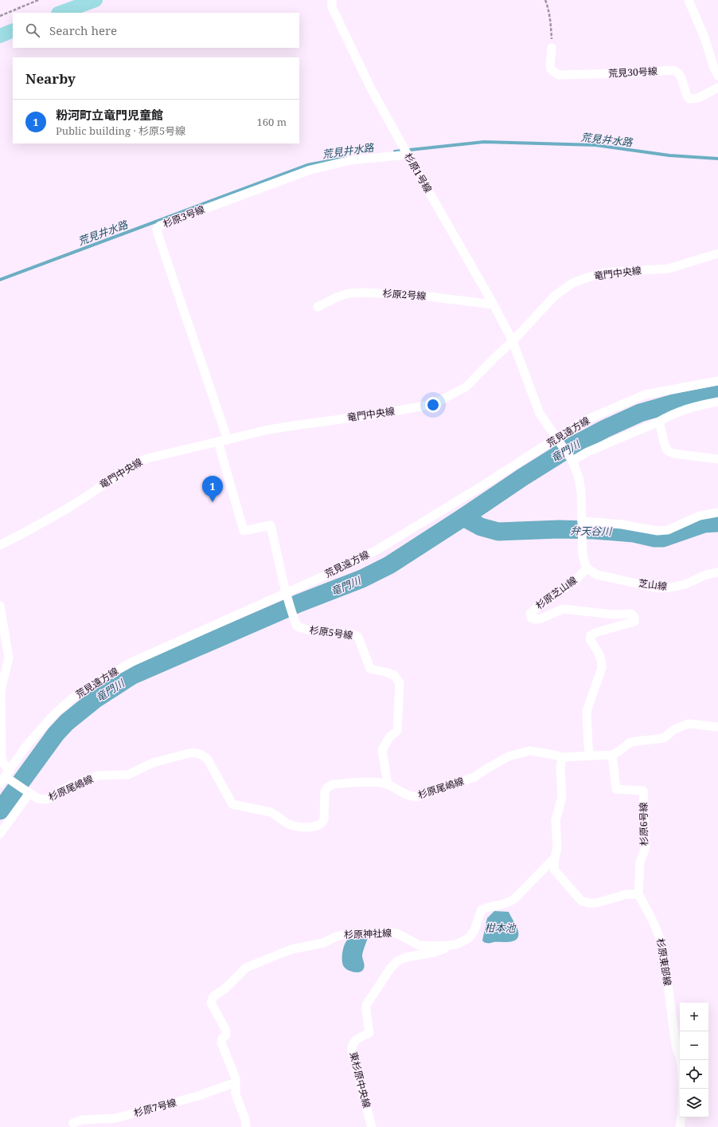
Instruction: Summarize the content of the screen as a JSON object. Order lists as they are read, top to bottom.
{
  "streets": {
    "street": [
      "荒見30号線",
      "杉原1号線",
      "杉原3号線",
      "竜門中央線",
      "杉原2号線",
      "荒見遠方線",
      "芝山線",
      "杉原芝山線",
      "杉原5号線",
      "杉原尾嶋線",
      "杉原6号線",
      "杉原神社線",
      "杉原東部線",
      "東杉原中央線",
      "杉原7号線"
    ]
  },
  "crossings": [
    ["杉原1号線", "杉原3号線"],
    ["杉原1号線", "竜門中央線"],
    ["杉原1号線", "杉原2号線"],
    ["杉原3号線", "竜門中央線"],
    ["竜門中央線", "杉原5号線"],
    ["荒見遠方線", "杉原5号線"],
    ["荒見遠方線", "杉原尾嶋線"],
    ["芝山線", "杉原芝山線"],
    ["杉原芝山線", "杉原尾嶋線"],
    ["杉原5号線", "杉原尾嶋線"],
    ["杉原尾嶋線", "杉原6号線"],
    ["杉原6号線", "杉原東部線"],
    ["杉原神社線", "東杉原中央線"],
    ["杉原神社線", "杉原7号線"]
  ],
  "water": [
    "荒見井水路",
    "竜門川",
    "弁天谷川",
    "柑本池"
  ],
  "page": {
    "search": "Search here",
    "heading": "Nearby",
    "list": [
      {
        "mark": "1",
        "name": "粉河町立竜門児童館",
        "note": "Public building · 杉原5号線",
        "value": "160 m"
      }
    ],
    "pins": "1",
    "map_buttons": ["+", "−"]
  }
}
